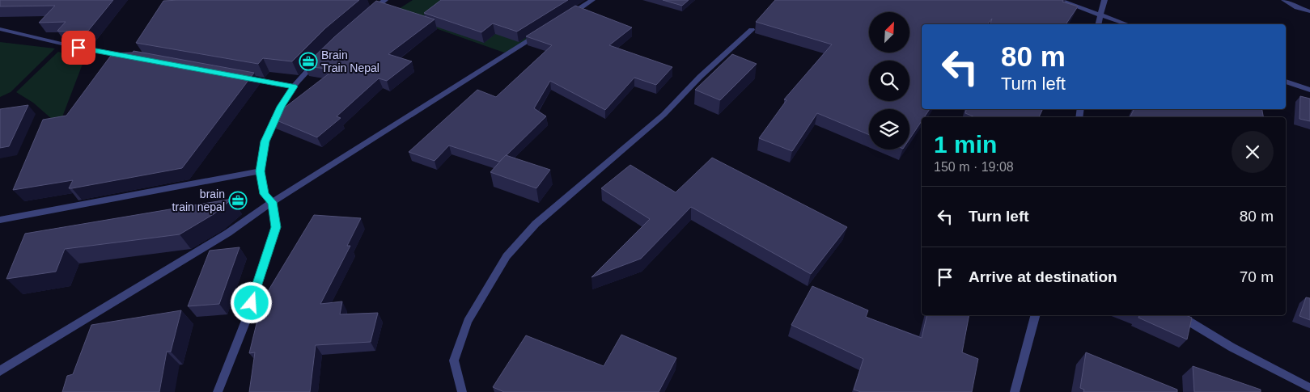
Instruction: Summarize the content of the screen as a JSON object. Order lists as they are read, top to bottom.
{
  "places": {
    "office": ["Brain Train Nepal", "brain train nepal"]
  },
  "north": "top right",
  "page": {
    "turn": ["80 m", "Turn left"],
    "heading": ["1 min", "150 m · 19:08"],
    "list": [
      {
        "name": "Turn left",
        "value": "80 m"
      },
      {
        "name": "Arrive at destination",
        "value": "70 m"
      }
    ]
  }
}
